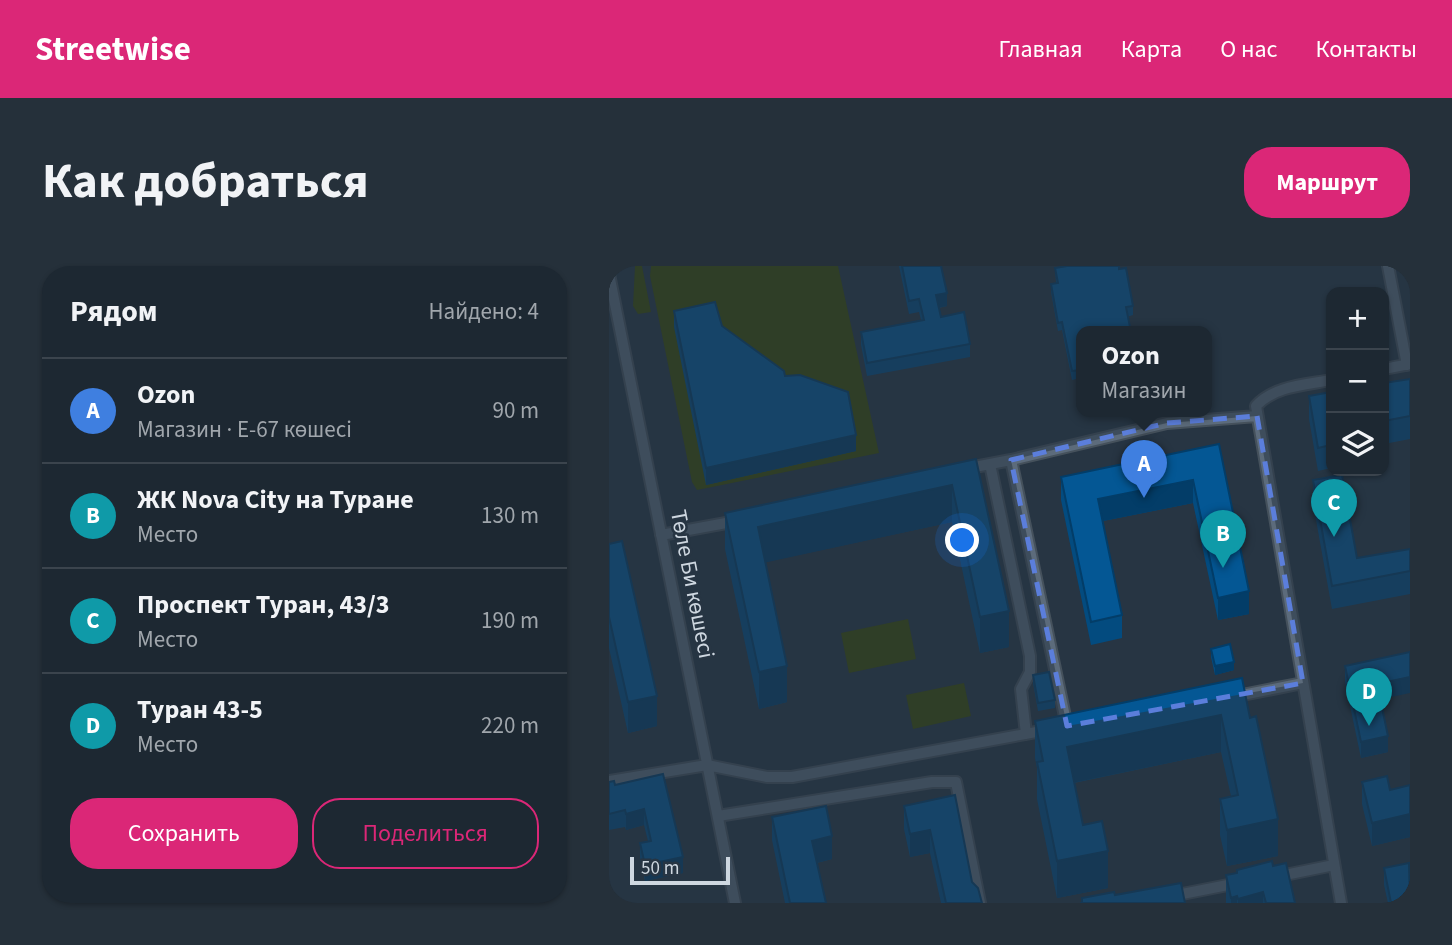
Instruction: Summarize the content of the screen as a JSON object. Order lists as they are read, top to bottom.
{
  "streets": {
    "street": ["Төле Би көшесі"]
  },
  "scale_bar": "50 m",
  "page": {
    "header": "Streetwise",
    "nav": [
      "Главная",
      "Карта",
      "О нас",
      "Контакты"
    ],
    "title": "Как добраться",
    "buttons": [
      "Маршрут",
      ["Сохранить", "Поделиться"]
    ],
    "heading": ["Рядом", "Найдено: 4"],
    "map_buttons": ["+", "−"],
    "popup": ["Ozon", "Магазин"],
    "list": [
      {
        "mark": "A",
        "name": "Ozon",
        "note": "Магазин · Е-67 көшесі",
        "value": "90 m"
      },
      {
        "mark": "B",
        "name": "ЖК Nova City на Туране",
        "note": "Место",
        "value": "130 m"
      },
      {
        "mark": "C",
        "name": "Проспект Туран, 43/3",
        "note": "Место",
        "value": "190 m"
      },
      {
        "mark": "D",
        "name": "Туран 43-5",
        "note": "Место",
        "value": "220 m"
      }
    ],
    "pins": [
      "A",
      "C",
      "B",
      "D"
    ],
    "scale": "50 m"
  }
}
